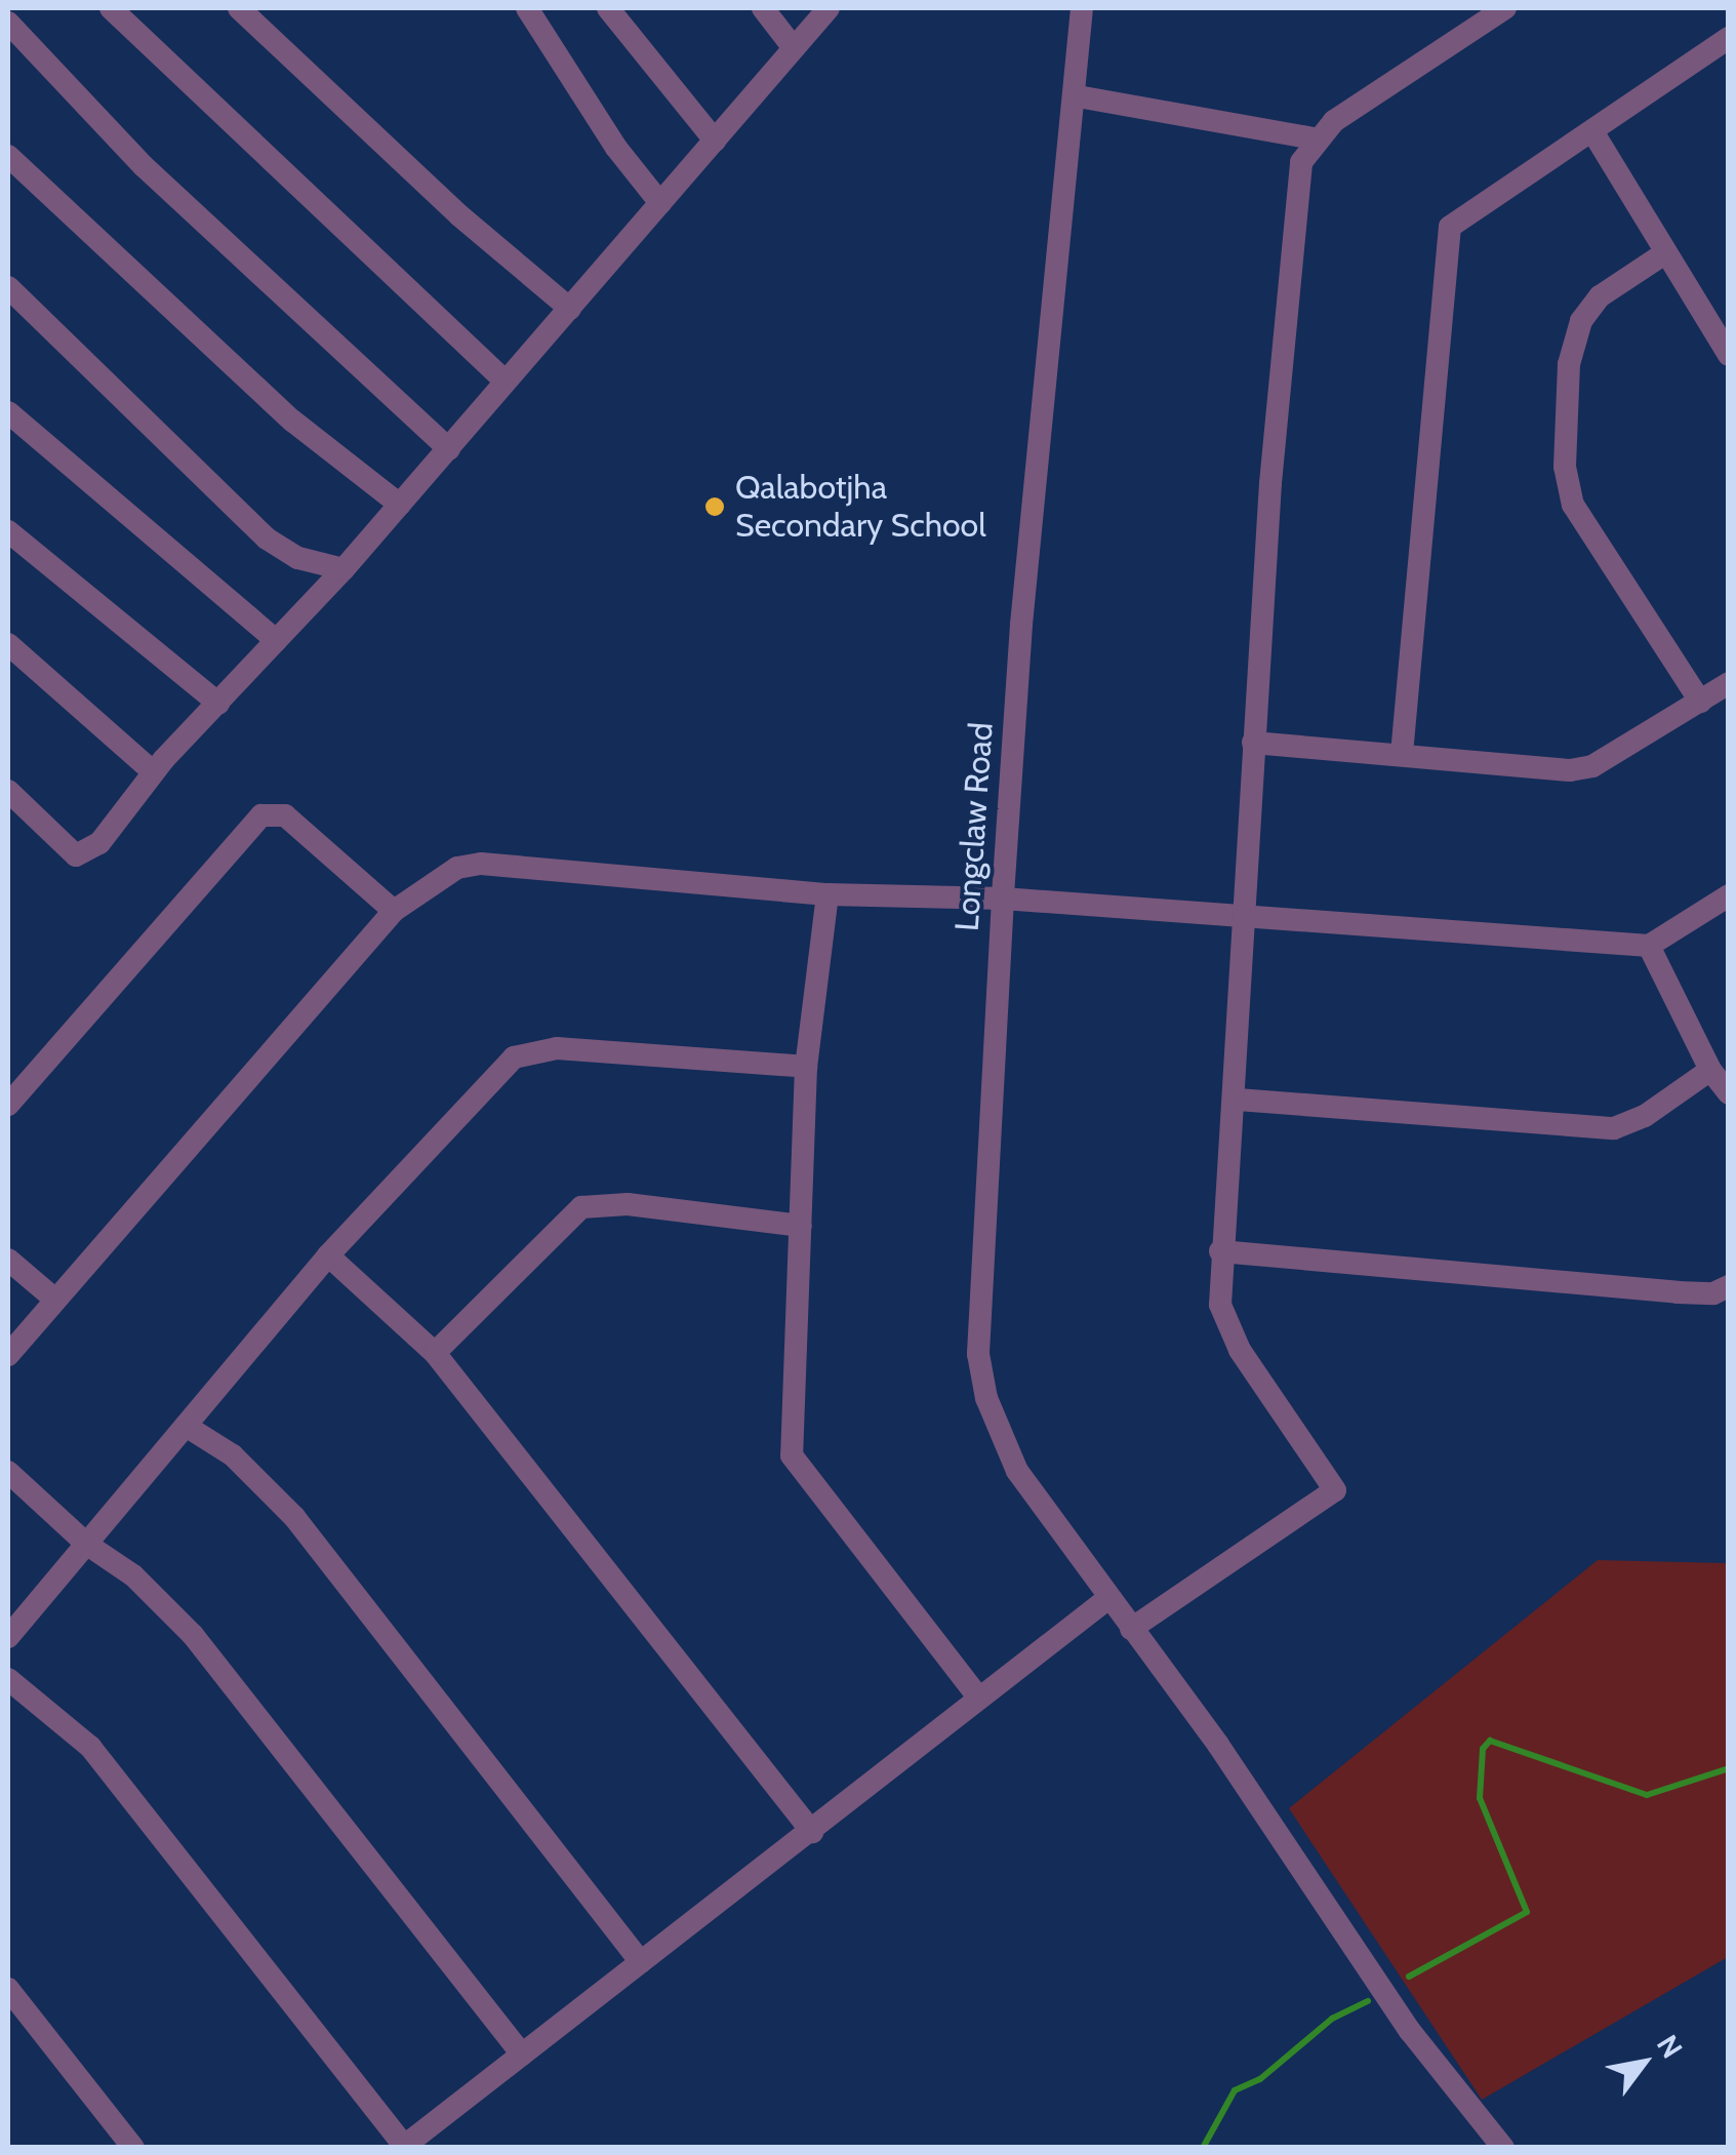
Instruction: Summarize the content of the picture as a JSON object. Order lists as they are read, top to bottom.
{
  "streets": {
    "street": ["Longclaw Road"]
  },
  "places": ["Qalabotjha Secondary School"],
  "north": "top right"
}
